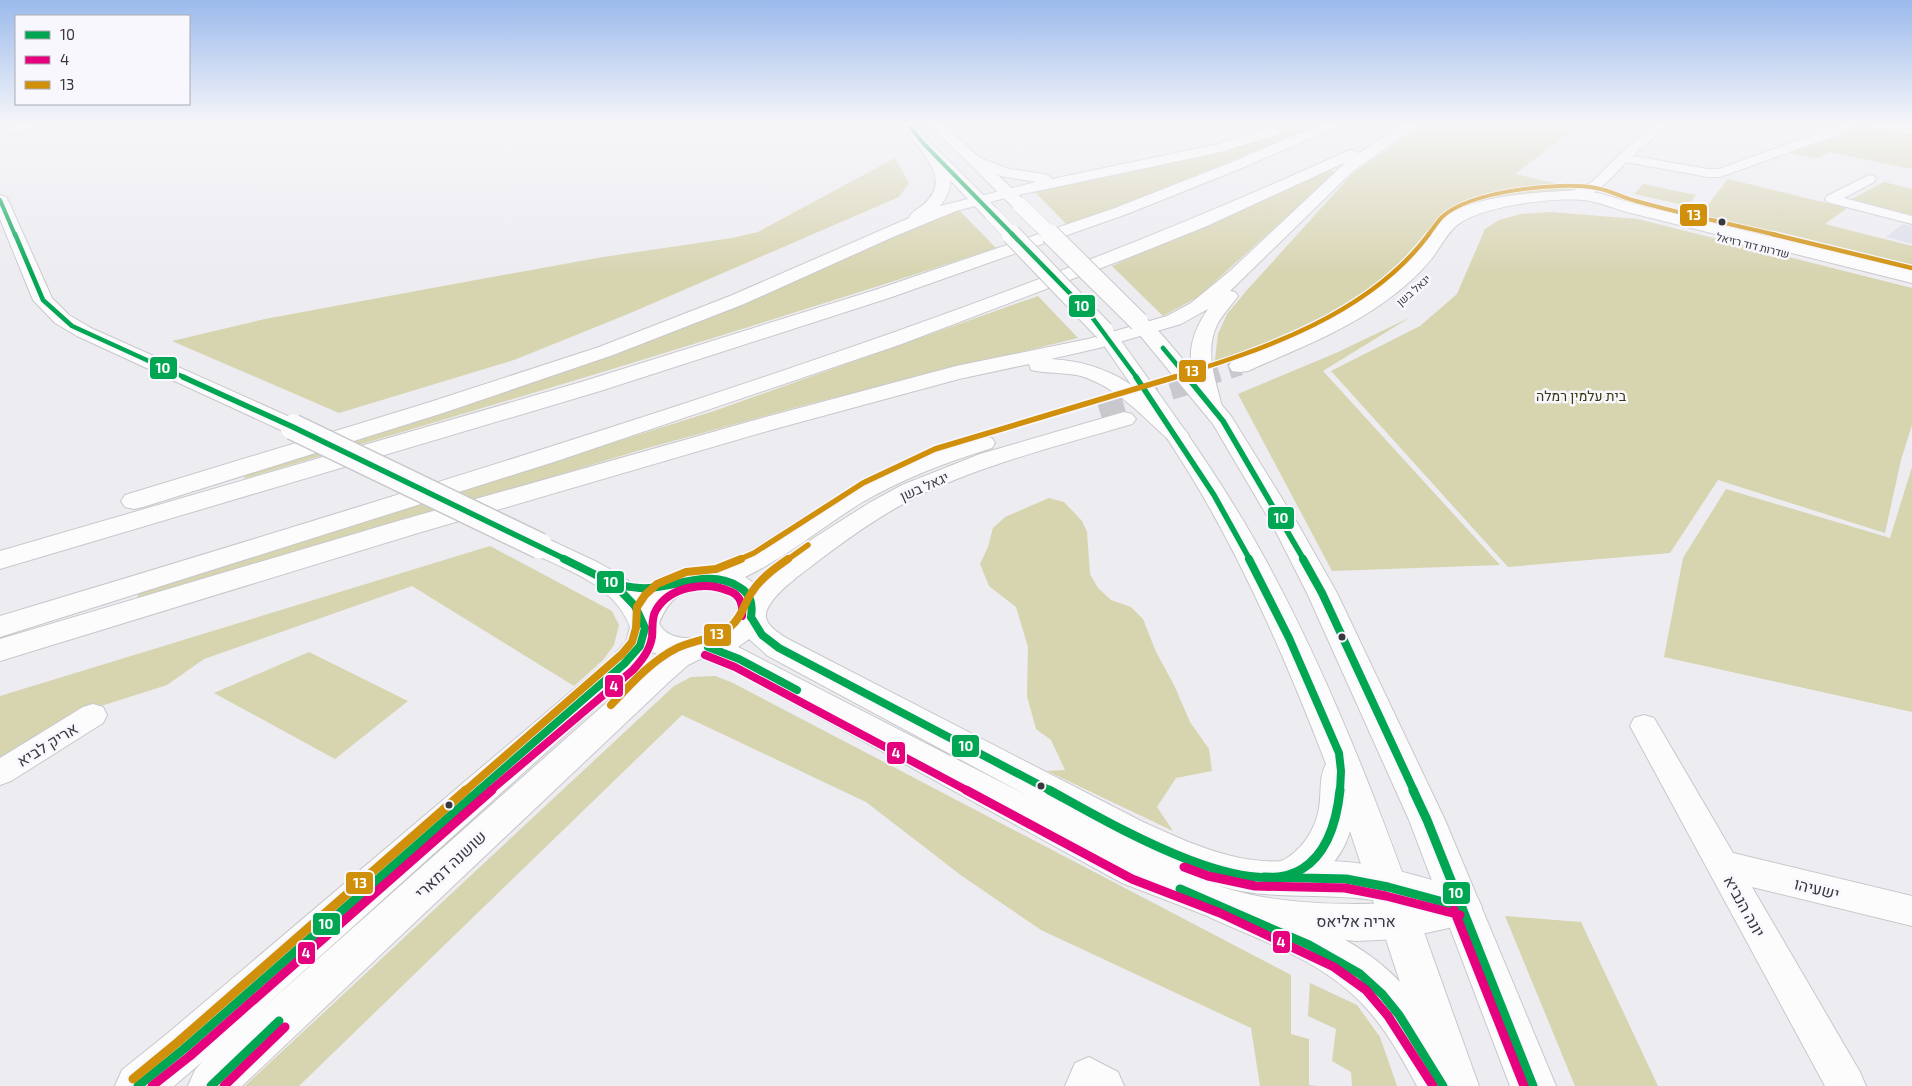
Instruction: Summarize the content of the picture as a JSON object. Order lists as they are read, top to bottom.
{
  "streets": {
    "main road": [
      "שדרות דוד רזיאל",
      "יגאל בשן",
      "שושנה דמארי",
      "אריה אליאס"
    ],
    "street": ["אריק לביא", "ישעיהו", "יונה הנביא"]
  },
  "crossings": [
    ["שדרות דוד רזיאל", "יגאל בשן"],
    ["יגאל בשן", "שושנה דמארי"],
    ["יגאל בשן", "אריה אליאס"],
    ["שושנה דמארי", "אריה אליאס"],
    ["ישעיהו", "יונה הנביא"]
  ],
  "parks": ["בית עלמין רמלה"],
  "lines": ["transit line 10", "transit line 13", "transit line 4"],
  "legend": ["10", "4", "13"]
}
